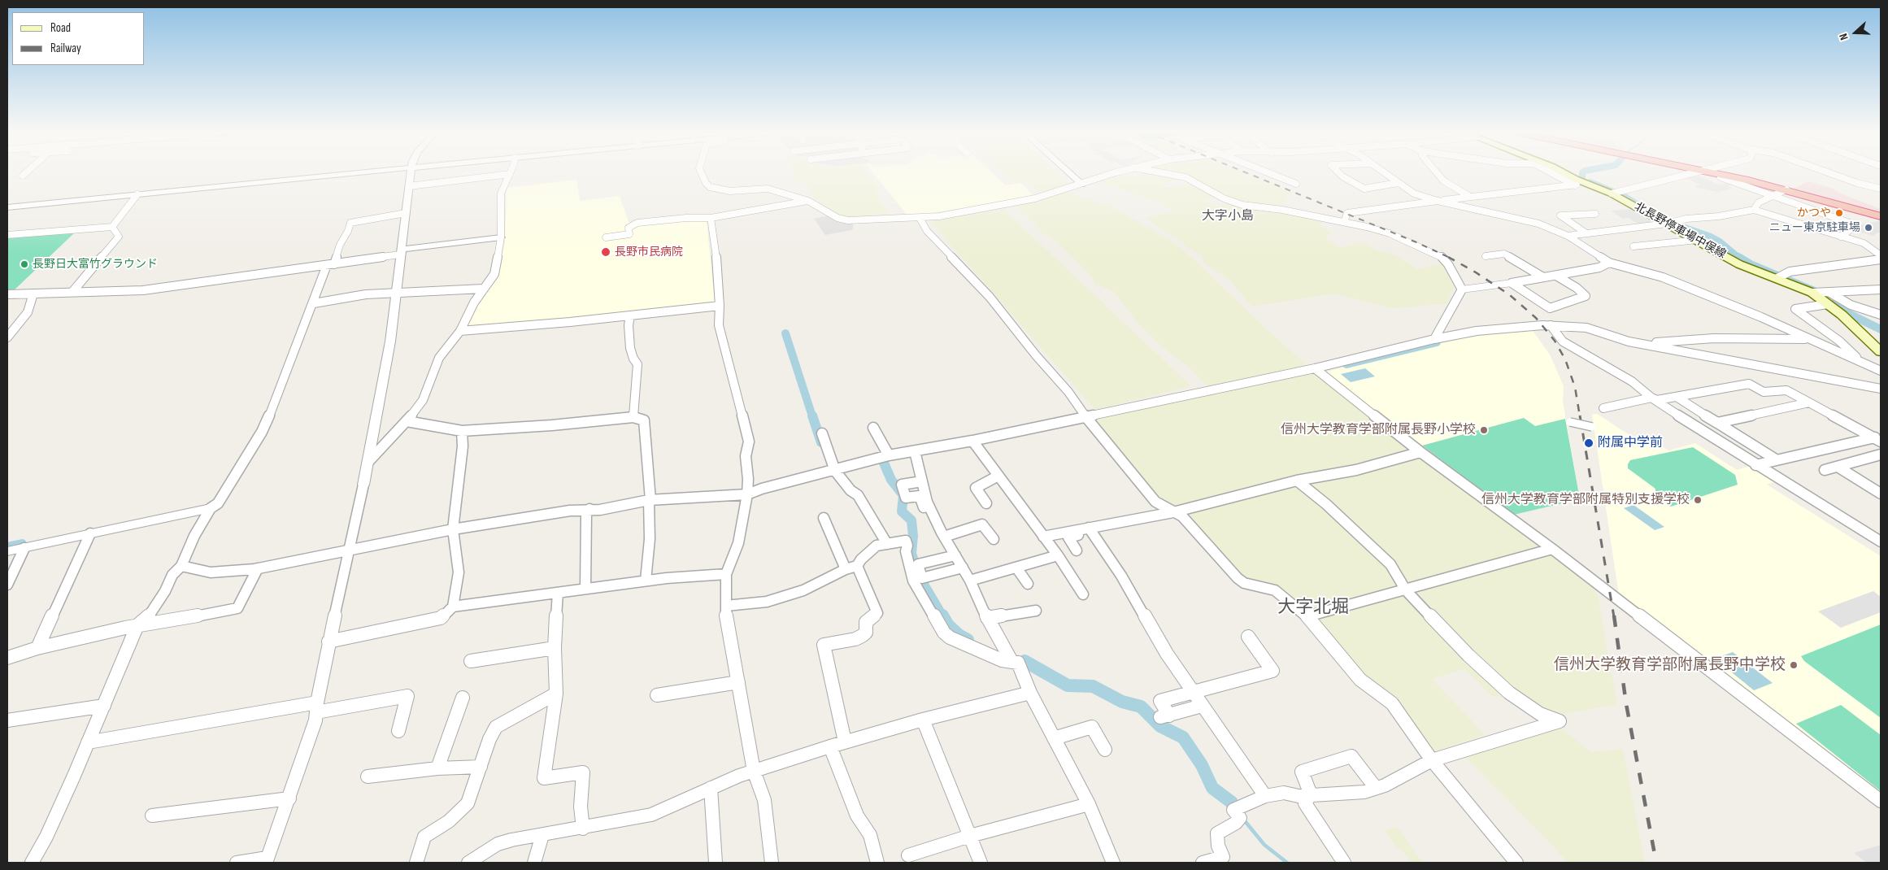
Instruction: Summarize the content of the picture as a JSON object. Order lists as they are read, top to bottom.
{
  "streets": {
    "main road": ["北長野停車場中俣線"]
  },
  "districts": ["大字小島", "大字北堀"],
  "places": [
    "かつや",
    "ニュー東京駐車場",
    "長野市民病院",
    "長野日大富竹グラウンド",
    "信州大学教育学部附属長野小学校",
    "附属中学前",
    "信州大学教育学部附属特別支援学校",
    "信州大学教育学部附属長野中学校"
  ],
  "legend": ["Road", "Railway"],
  "north": "left"
}
